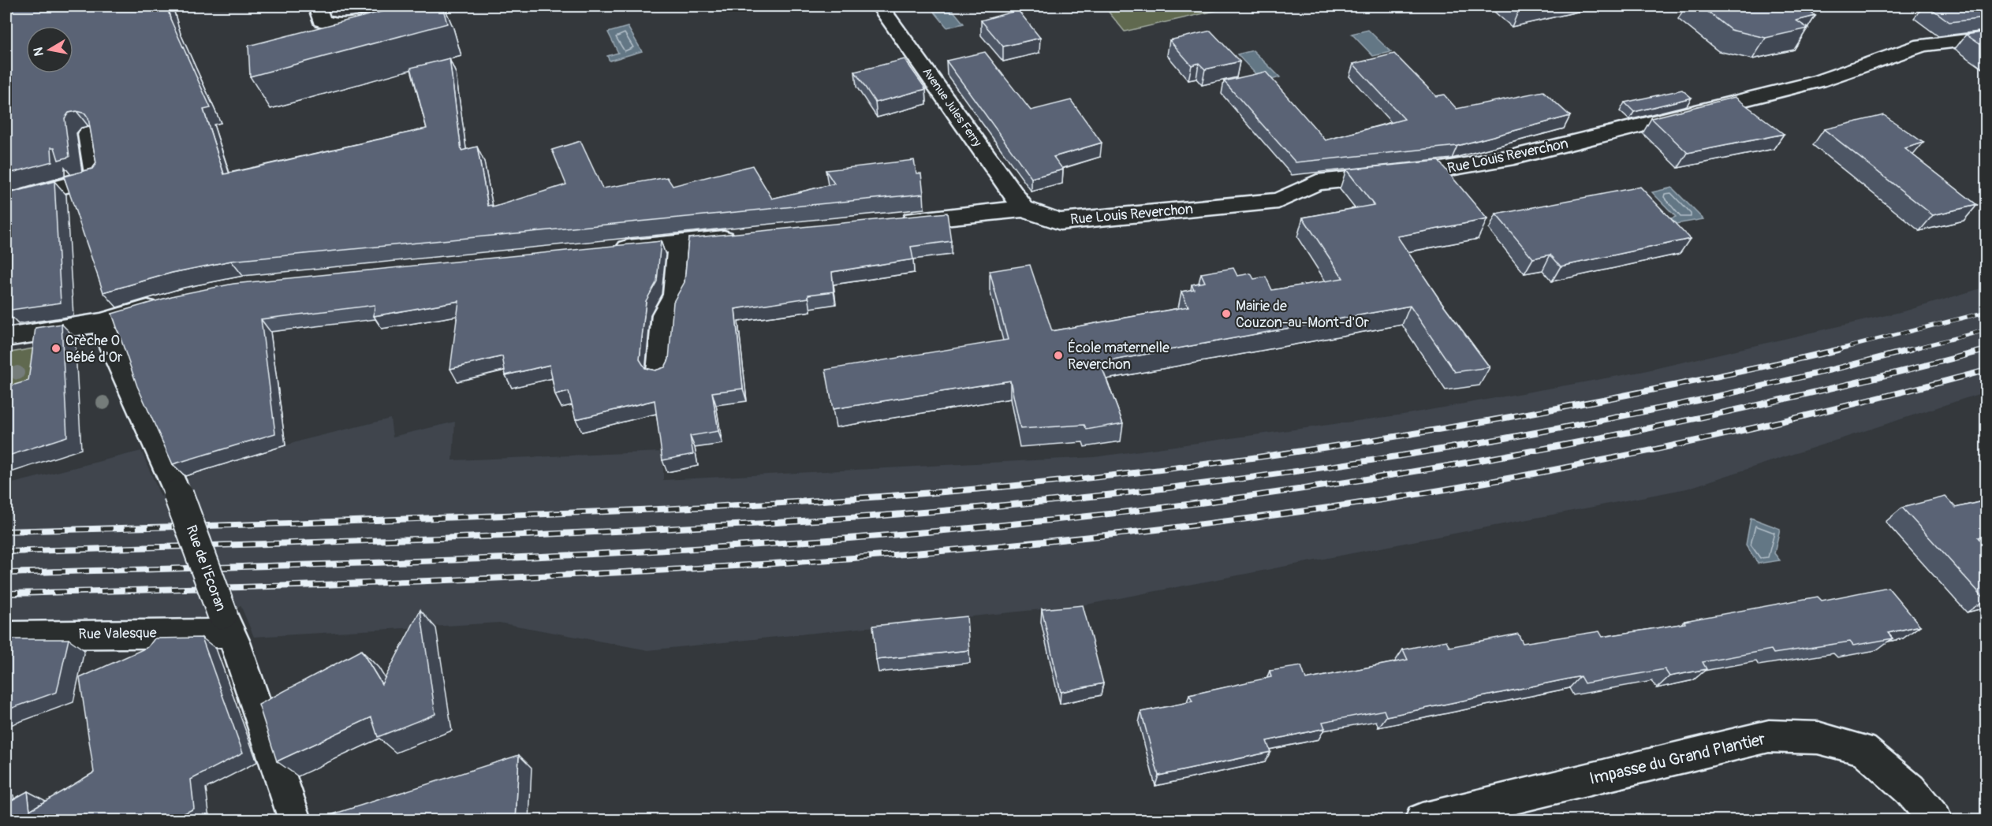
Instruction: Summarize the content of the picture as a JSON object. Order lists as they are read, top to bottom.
{
  "streets": {
    "street": [
      "Avenue Jules Ferry",
      "Rue Louis Reverchon",
      "Rue de l'Ecoran",
      "Rue Valesque",
      "Impasse du Grand Plantier"
    ]
  },
  "crossings": [
    ["Avenue Jules Ferry", "Rue Louis Reverchon"],
    ["Rue de l'Ecoran", "Rue Valesque"]
  ],
  "places": ["Mairie de Couzon-au-Mont-d'Or", "Crèche O Bébé d'Or", "École maternelle Reverchon"],
  "north": "left"
}
